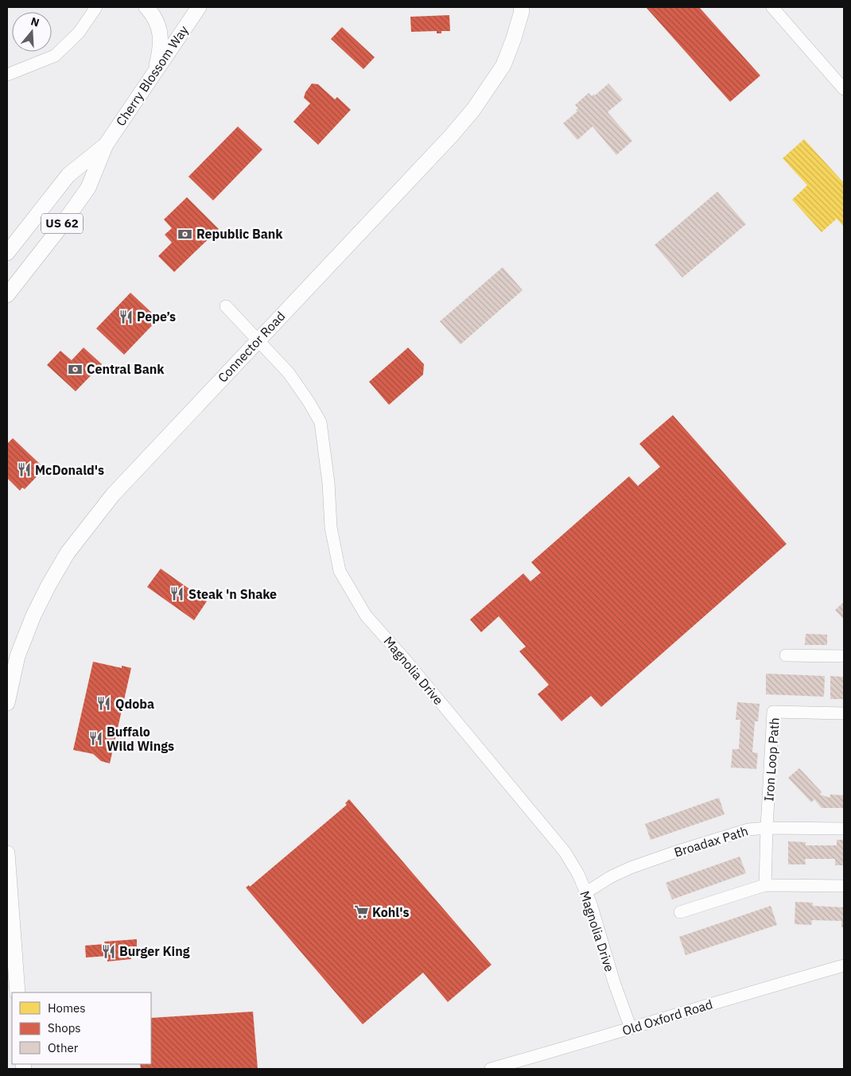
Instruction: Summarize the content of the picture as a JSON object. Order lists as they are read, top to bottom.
{
  "streets": {
    "main road": ["Cherry Blossom Way", "US 62", "Connector Road"],
    "street": [
      "Magnolia Drive",
      "Iron Loop Path",
      "Broadax Path",
      "Old Oxford Road"
    ]
  },
  "crossings": [
    ["Connector Road", "Magnolia Drive"],
    ["Magnolia Drive", "Broadax Path"],
    ["Magnolia Drive", "Old Oxford Road"],
    ["Iron Loop Path", "Broadax Path"]
  ],
  "places": {
    "bank": ["Republic Bank", "Central Bank"],
    "restaurant": [
      "Pepe’s",
      "McDonald's",
      "Steak 'n Shake",
      "Qdoba",
      "Buffalo Wild Wings",
      "Burger King"
    ],
    "supermarket": ["Kohl's"]
  },
  "legend": ["Homes", "Shops", "Other"],
  "north": "top"
}
